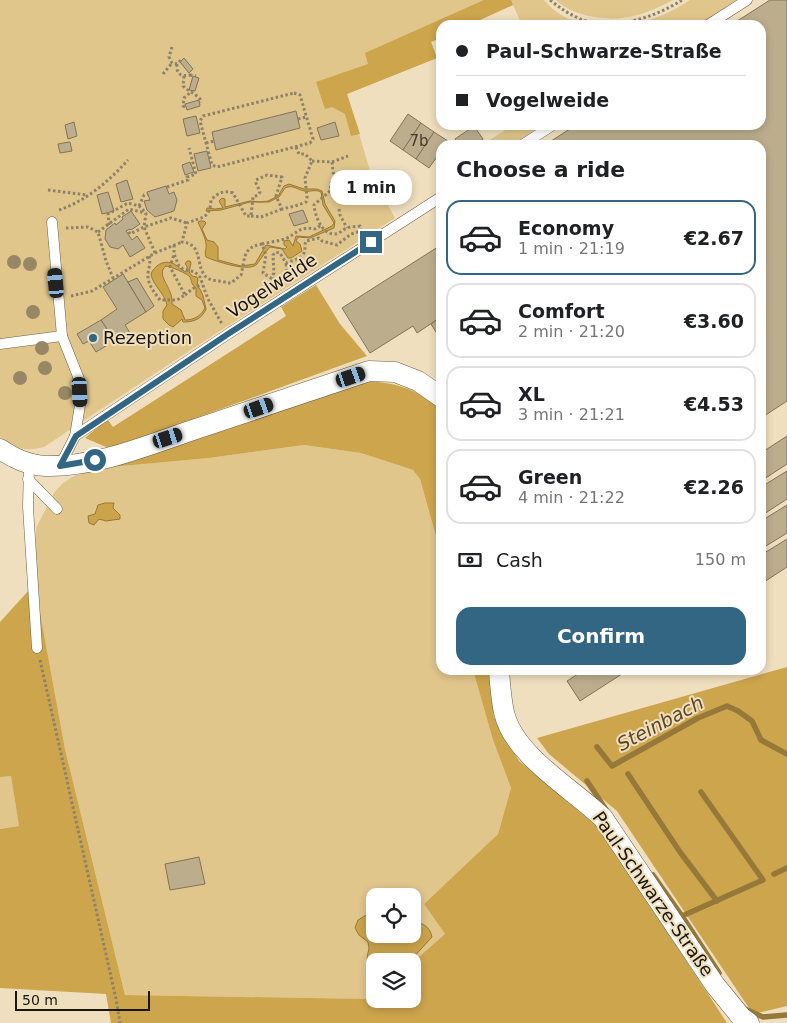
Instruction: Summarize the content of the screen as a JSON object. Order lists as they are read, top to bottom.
{
  "streets": {
    "street": ["Paul-Schwarze-Straße"],
    "lane": ["Vogelweide"]
  },
  "water": ["Steinbach"],
  "places": ["Rezeption"],
  "house_numbers": ["7b"],
  "scale_bar": "50 m",
  "page": {
    "banner": ["Paul-Schwarze-Straße", "Vogelweide"],
    "heading": "Choose a ride",
    "bubble": "1 min",
    "list": [
      {
        "name": "Economy",
        "note": "1 min · 21:19",
        "value": "€2.67"
      },
      {
        "name": "Comfort",
        "note": "2 min · 21:20",
        "value": "€3.60"
      },
      {
        "name": "XL",
        "note": "3 min · 21:21",
        "value": "€4.53"
      },
      {
        "name": "Green",
        "note": "4 min · 21:22",
        "value": "€2.26"
      }
    ],
    "pay": ["Cash", "150 m"],
    "buttons": "Confirm",
    "scale": "50 m"
  }
}
